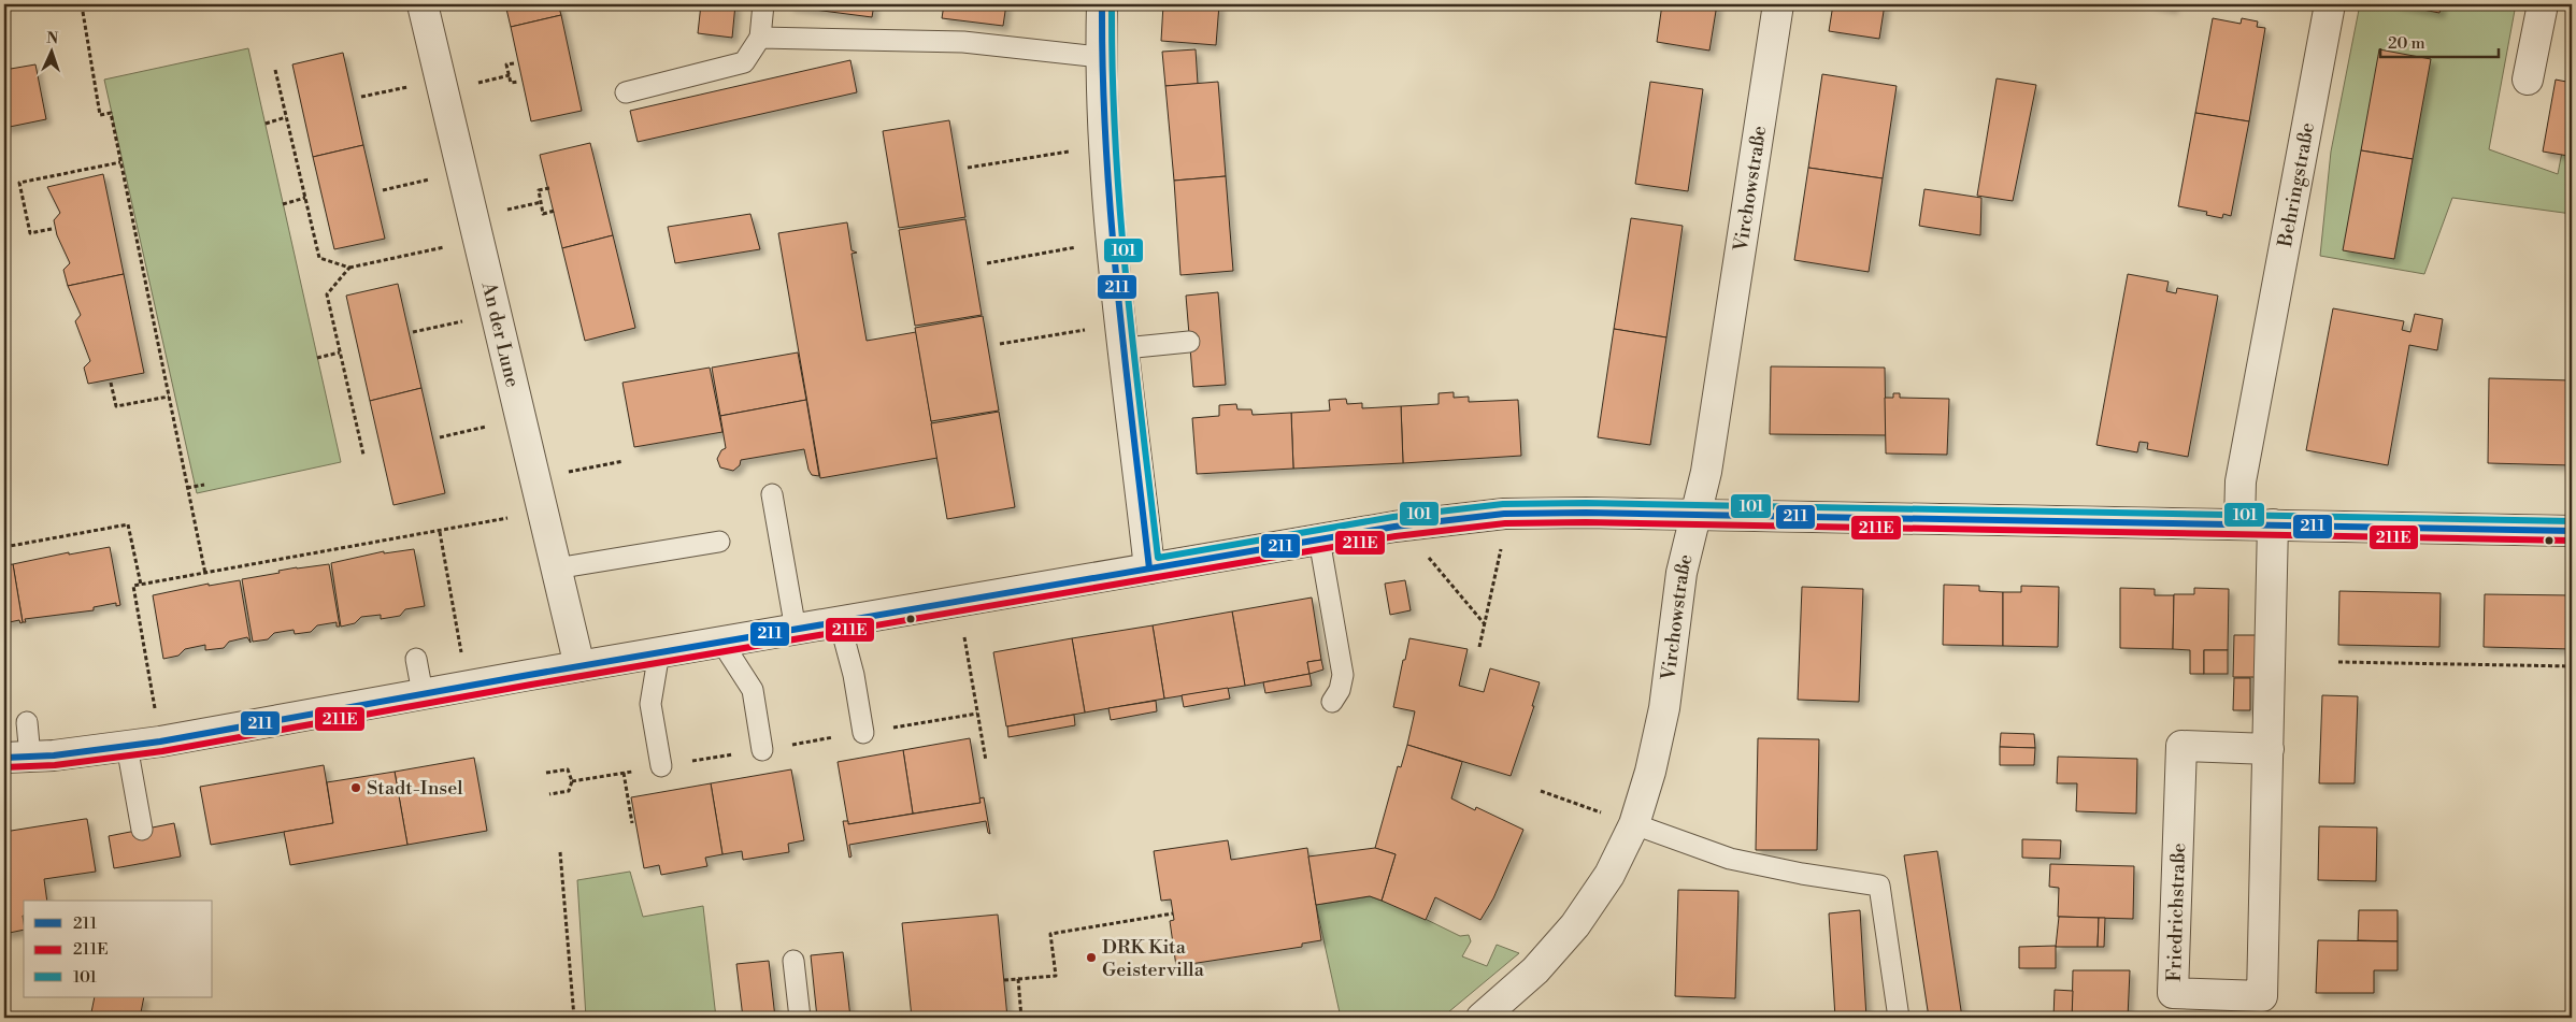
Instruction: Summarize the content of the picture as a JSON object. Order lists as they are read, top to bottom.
{
  "streets": {
    "street": [
      "Behringstraße",
      "Virchowstraße",
      "An der Lune",
      "Friedrichstraße"
    ]
  },
  "places": ["Stadt-Insel", "DRK Kita Geistervilla"],
  "lines": ["transit line 211", "transit line 101", "transit line 211E"],
  "legend": ["211", "211E", "101"],
  "scale_bar": "20 m",
  "north": "top"
}
